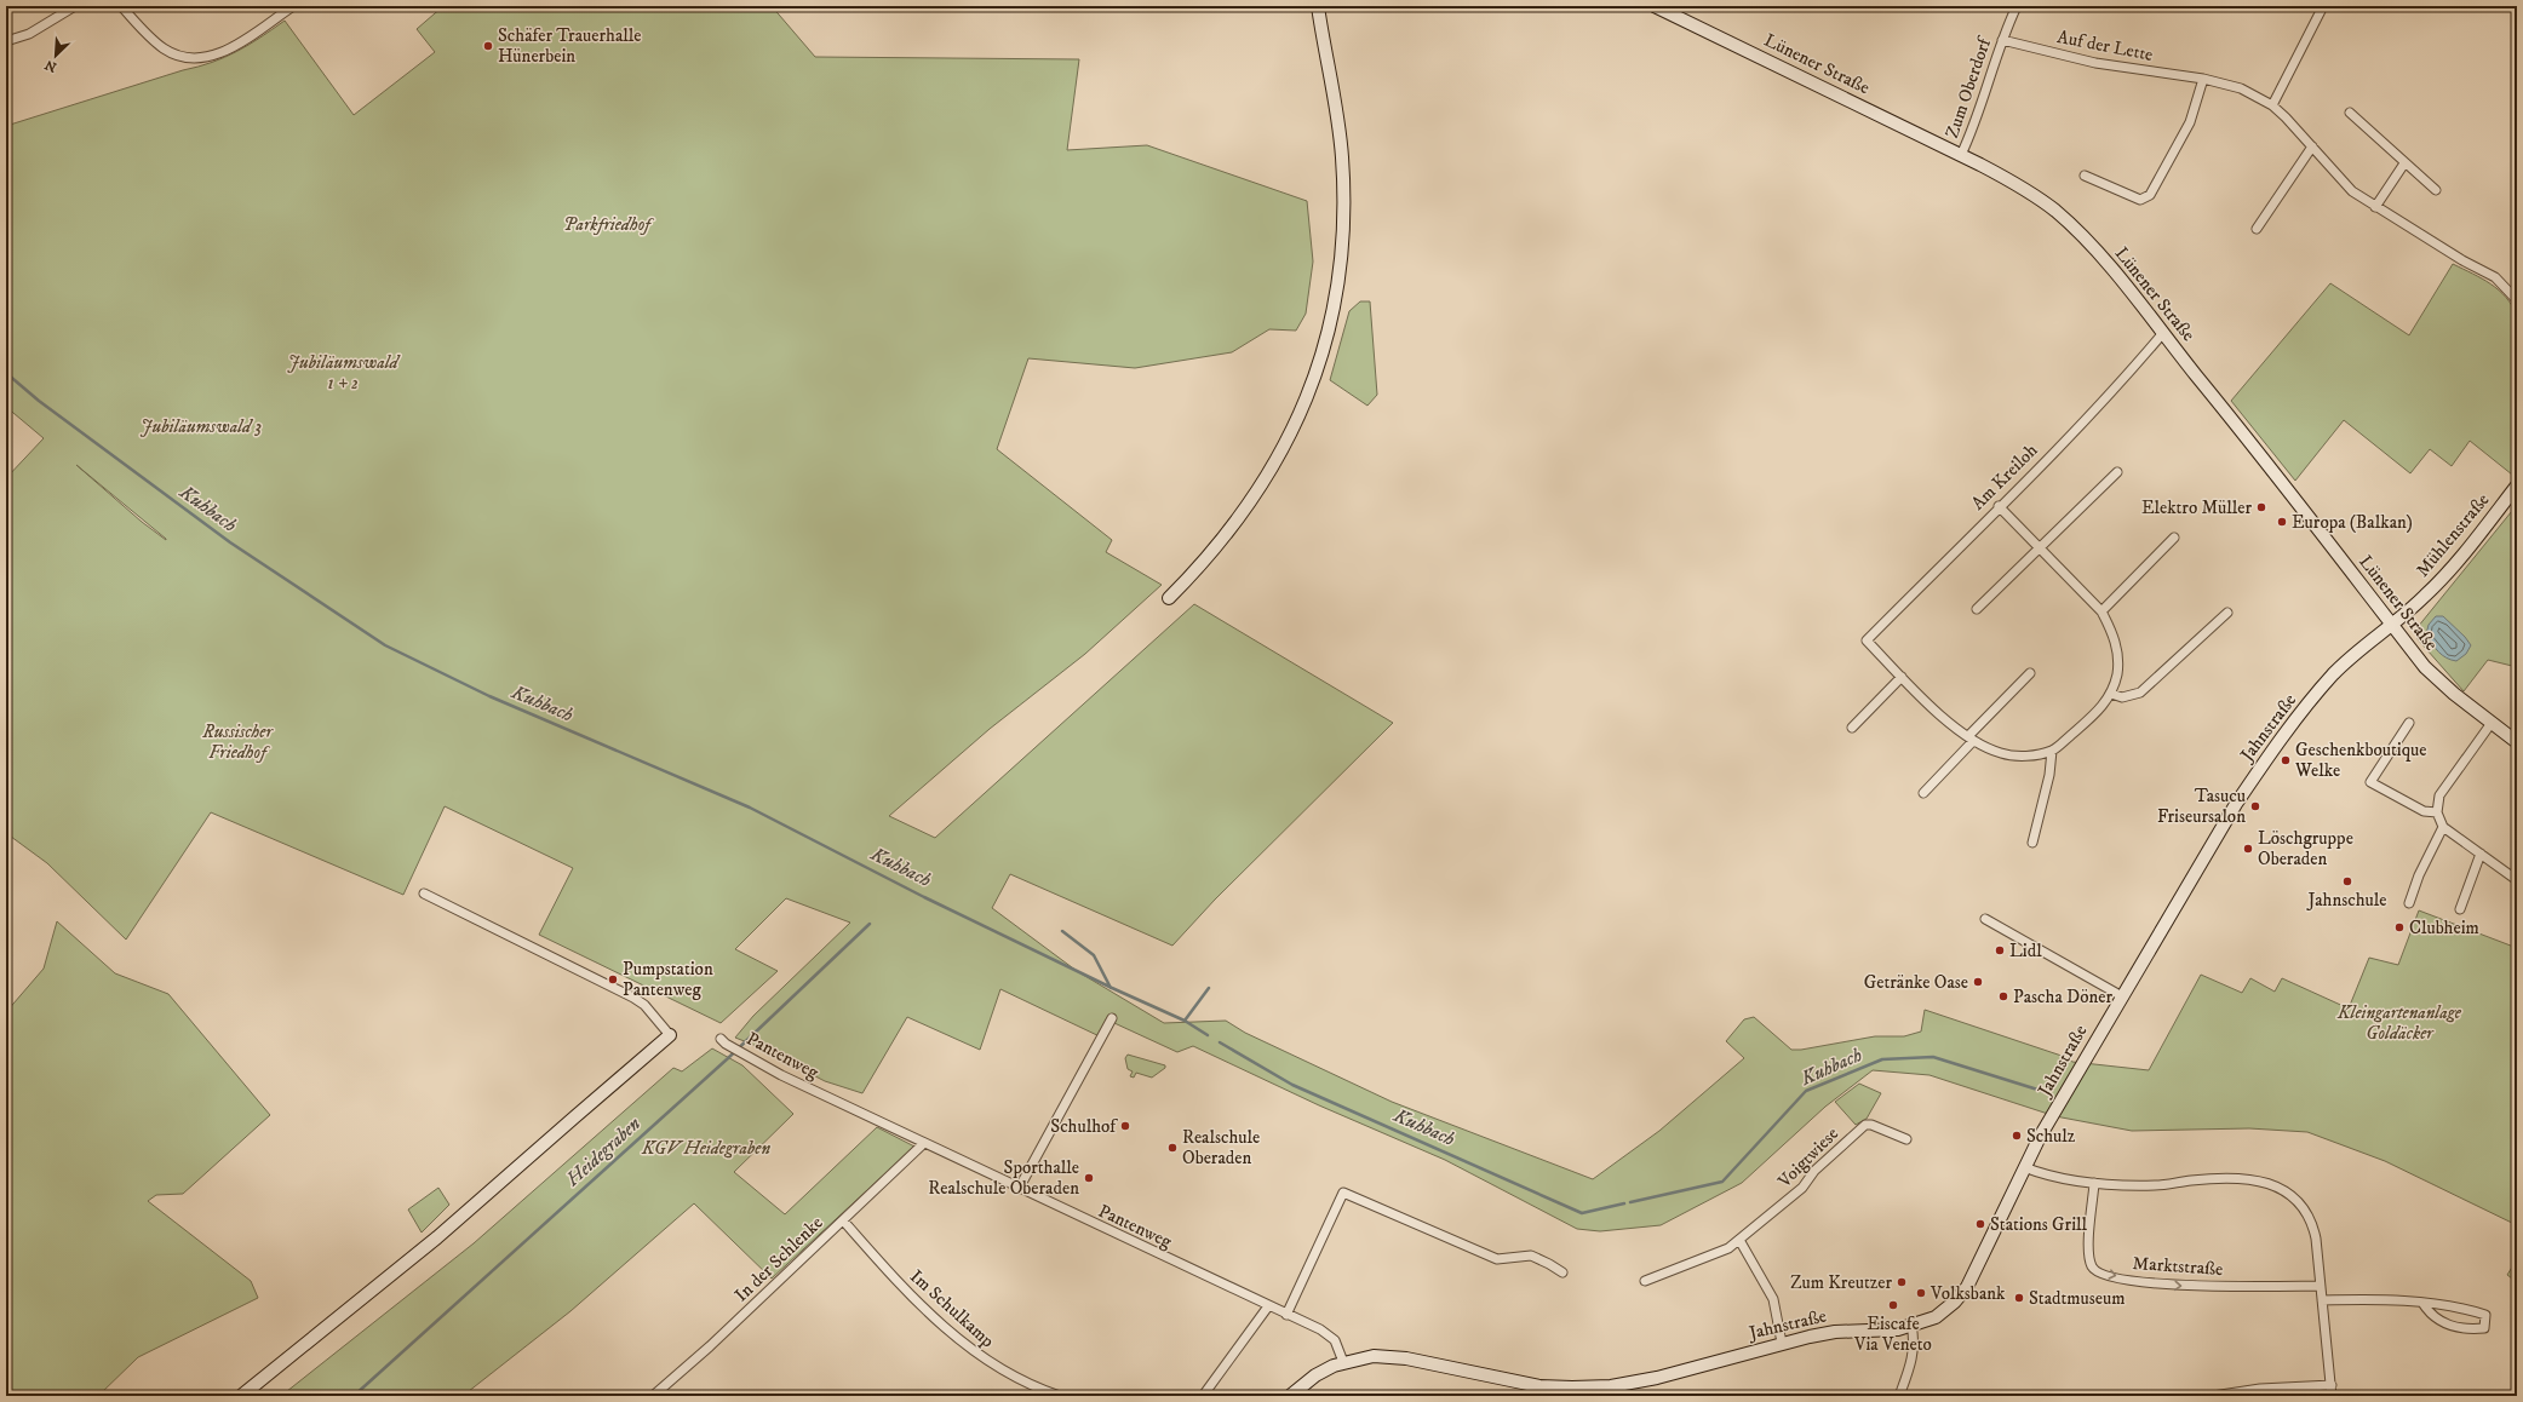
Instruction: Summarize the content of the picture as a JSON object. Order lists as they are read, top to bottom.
{
  "streets": {
    "main road": ["Lünener Straße", "Mühlenstraße", "Jahnstraße"],
    "street": [
      "Auf der Lette",
      "Zum Oberdorf",
      "Am Kreiloh",
      "Pantenweg",
      "Voigtwiese",
      "In der Schlenke",
      "Marktstraße",
      "Im Schulkamp"
    ]
  },
  "crossings": [
    ["Auf der Lette", "Zum Oberdorf"],
    ["Lünener Straße", "Zum Oberdorf"],
    ["Lünener Straße", "Am Kreiloh"],
    ["Lünener Straße", "Mühlenstraße"],
    ["Lünener Straße", "Jahnstraße"],
    ["Mühlenstraße", "Jahnstraße"],
    ["Jahnstraße", "Pantenweg"],
    ["Pantenweg", "In der Schlenke"],
    ["In der Schlenke", "Im Schulkamp"]
  ],
  "water": ["Kuhbach", "Heidegraben"],
  "parks": [
    "Parkfriedhof",
    "Jubiläumswald 1 + 2",
    "Jubiläumswald 3",
    "Russischer Friedhof",
    "Kleingartenanlage Goldäcker",
    "KGV Heidegraben"
  ],
  "places": [
    "Schäfer Trauerhalle Hünerbein",
    "Elektro Müller",
    "Europa (Balkan)",
    "Geschenkboutique Welke",
    "Tasucu Friseursalon",
    "Löschgruppe Oberaden",
    "Jahnschule",
    "Clubheim",
    "Lidl",
    "Pumpstation Pantenweg",
    "Getränke Oase",
    "Pascha Döner",
    "Schulhof",
    "Schulz",
    "Realschule Oberaden",
    "Sporthalle Realschule Oberaden",
    "Stations Grill",
    "Zum Kreutzer",
    "Volksbank",
    "Stadtmuseum",
    "Eiscafe Via Veneto"
  ],
  "north": "bottom left"
}
